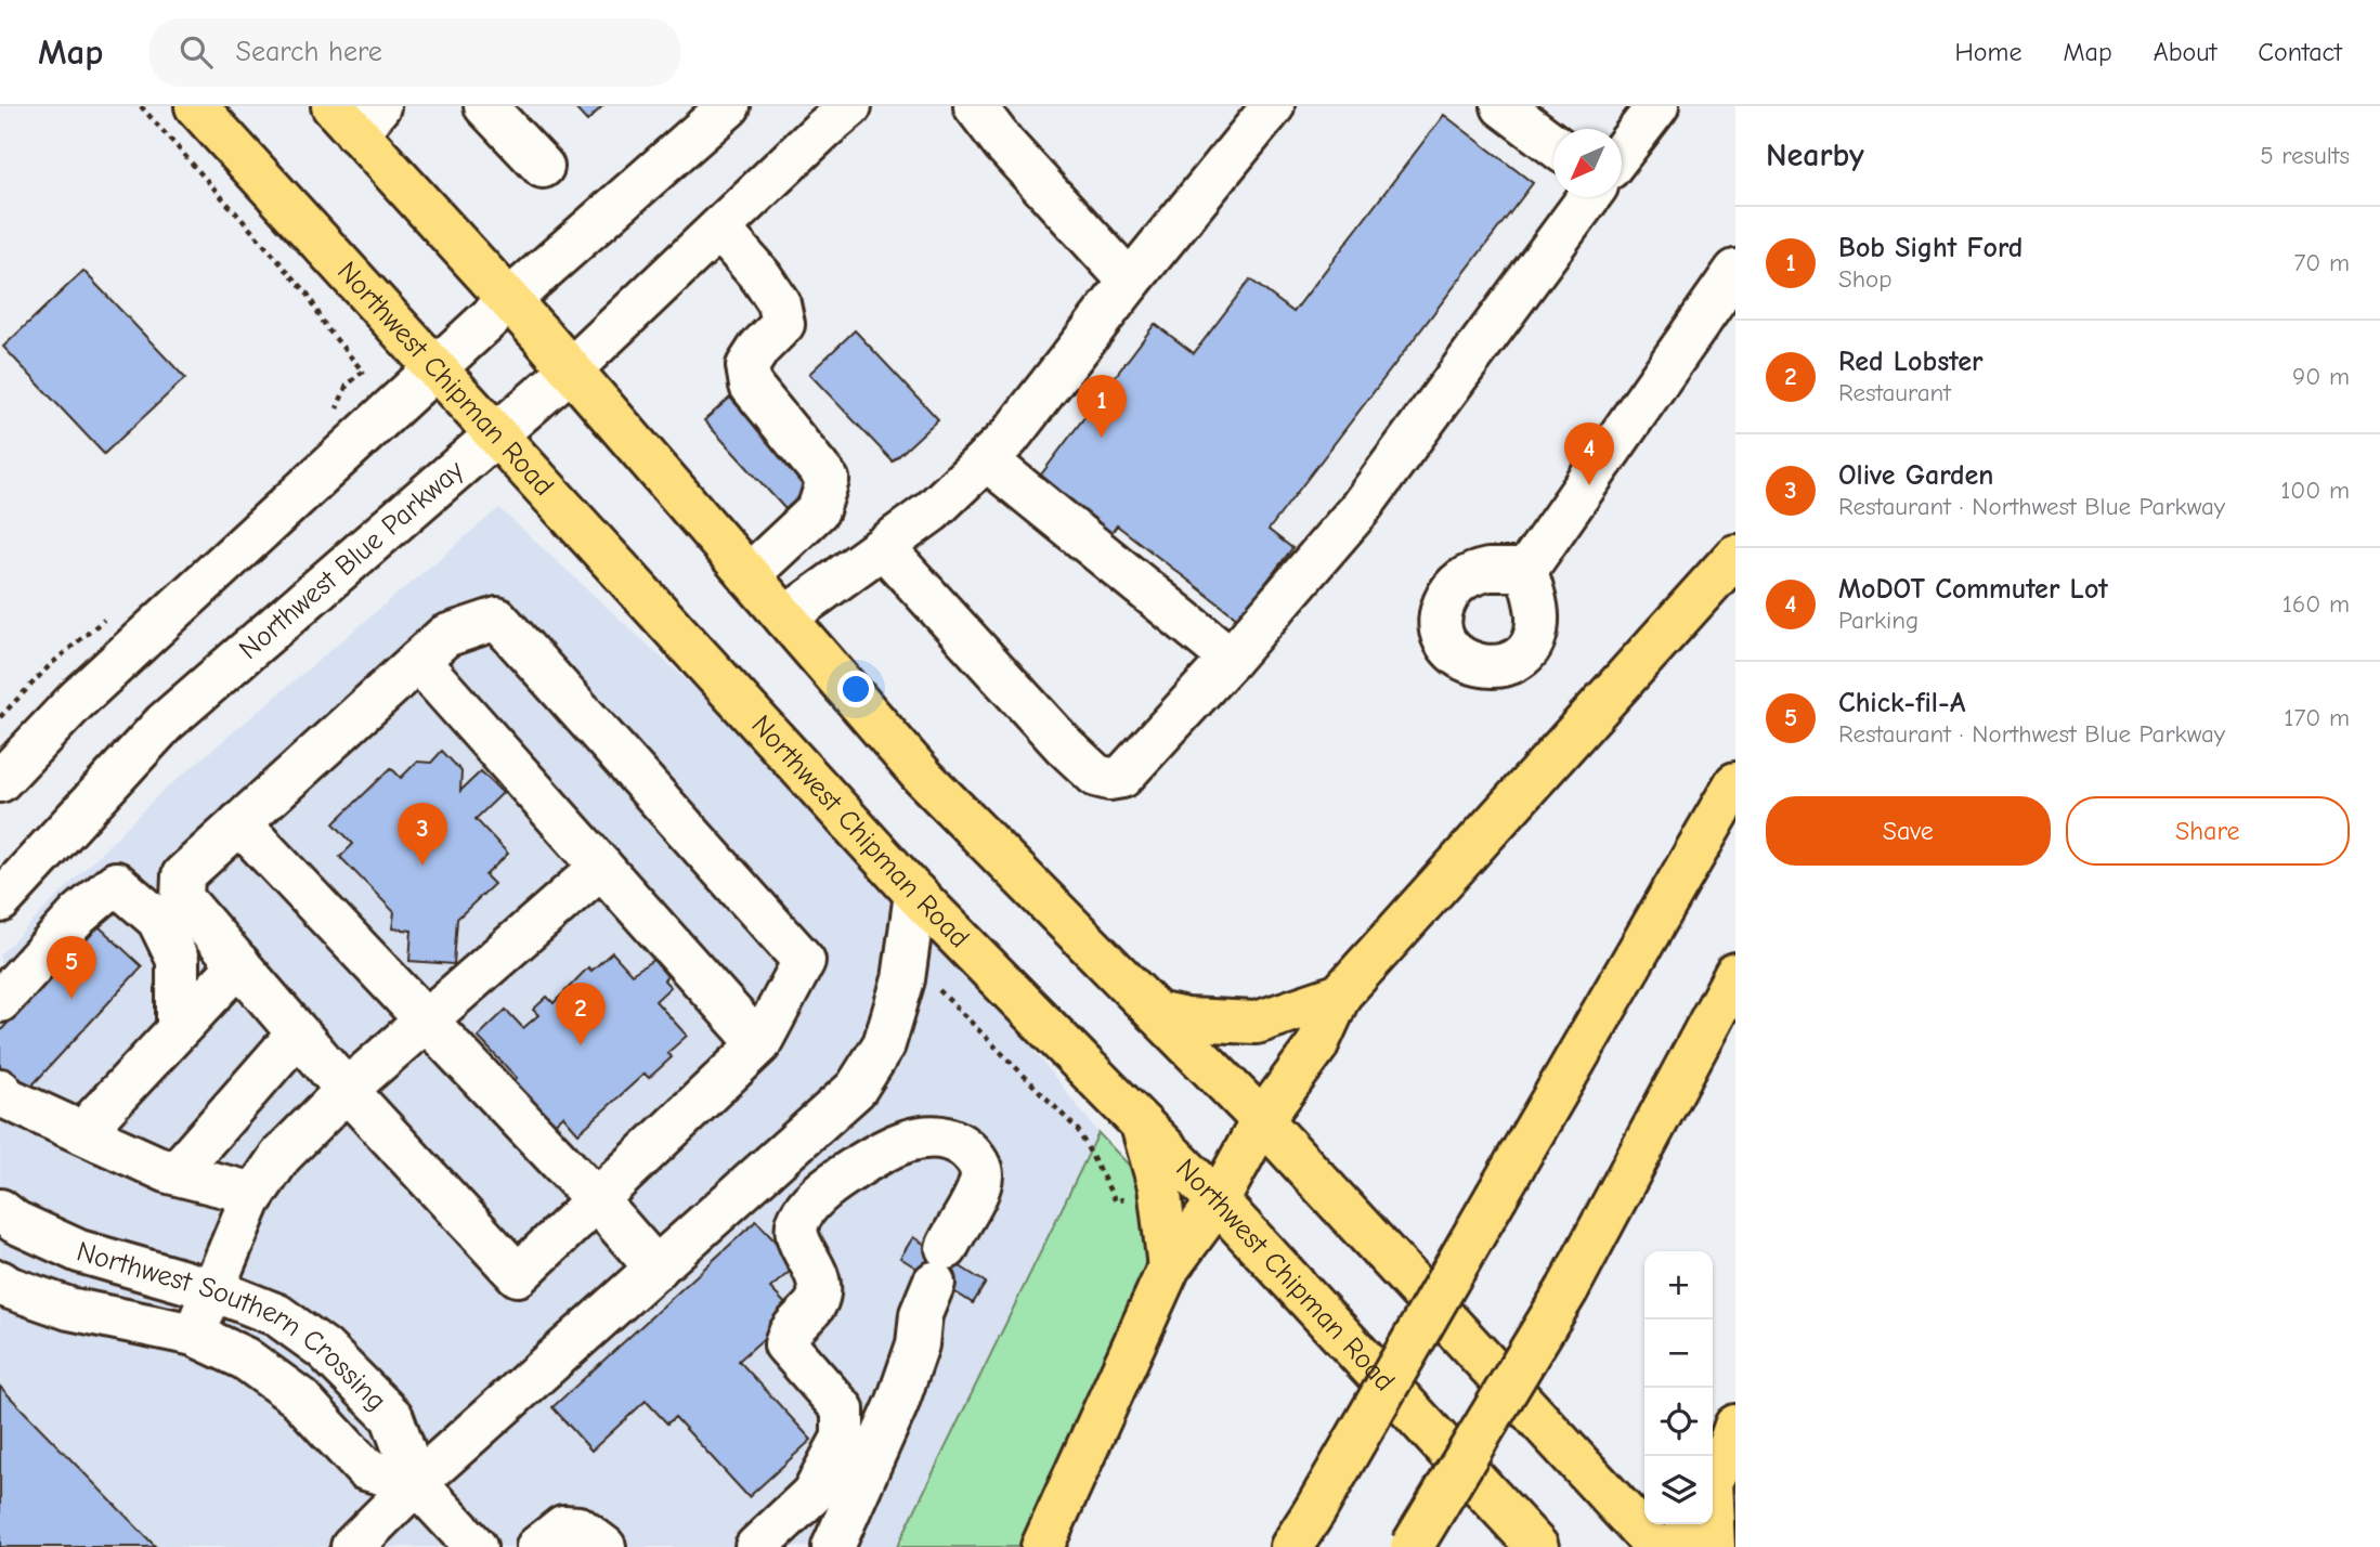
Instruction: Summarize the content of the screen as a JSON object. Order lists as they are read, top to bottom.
{
  "streets": {
    "main road": ["Northwest Chipman Road"],
    "street": ["Northwest Blue Parkway", "Northwest Southern Crossing"]
  },
  "crossings": [
    ["Northwest Chipman Road", "Northwest Blue Parkway"]
  ],
  "north": "bottom left",
  "page": {
    "header": "Map",
    "search": "Search here",
    "nav": [
      "Home",
      "Map",
      "About",
      "Contact"
    ],
    "heading": ["Nearby", "5 results"],
    "list": [
      {
        "mark": "1",
        "name": "Bob Sight Ford",
        "note": "Shop",
        "value": "70 m"
      },
      {
        "mark": "2",
        "name": "Red Lobster",
        "note": "Restaurant",
        "value": "90 m"
      },
      {
        "mark": "3",
        "name": "Olive Garden",
        "note": "Restaurant · Northwest Blue Parkway",
        "value": "100 m"
      },
      {
        "mark": "4",
        "name": "MoDOT Commuter Lot",
        "note": "Parking",
        "value": "160 m"
      },
      {
        "mark": "5",
        "name": "Chick-fil-A",
        "note": "Restaurant · Northwest Blue Parkway",
        "value": "170 m"
      }
    ],
    "pins": [
      "1",
      "4",
      "3",
      "5",
      "2"
    ],
    "buttons": ["Save", "Share"],
    "map_buttons": ["+", "−"]
  }
}
